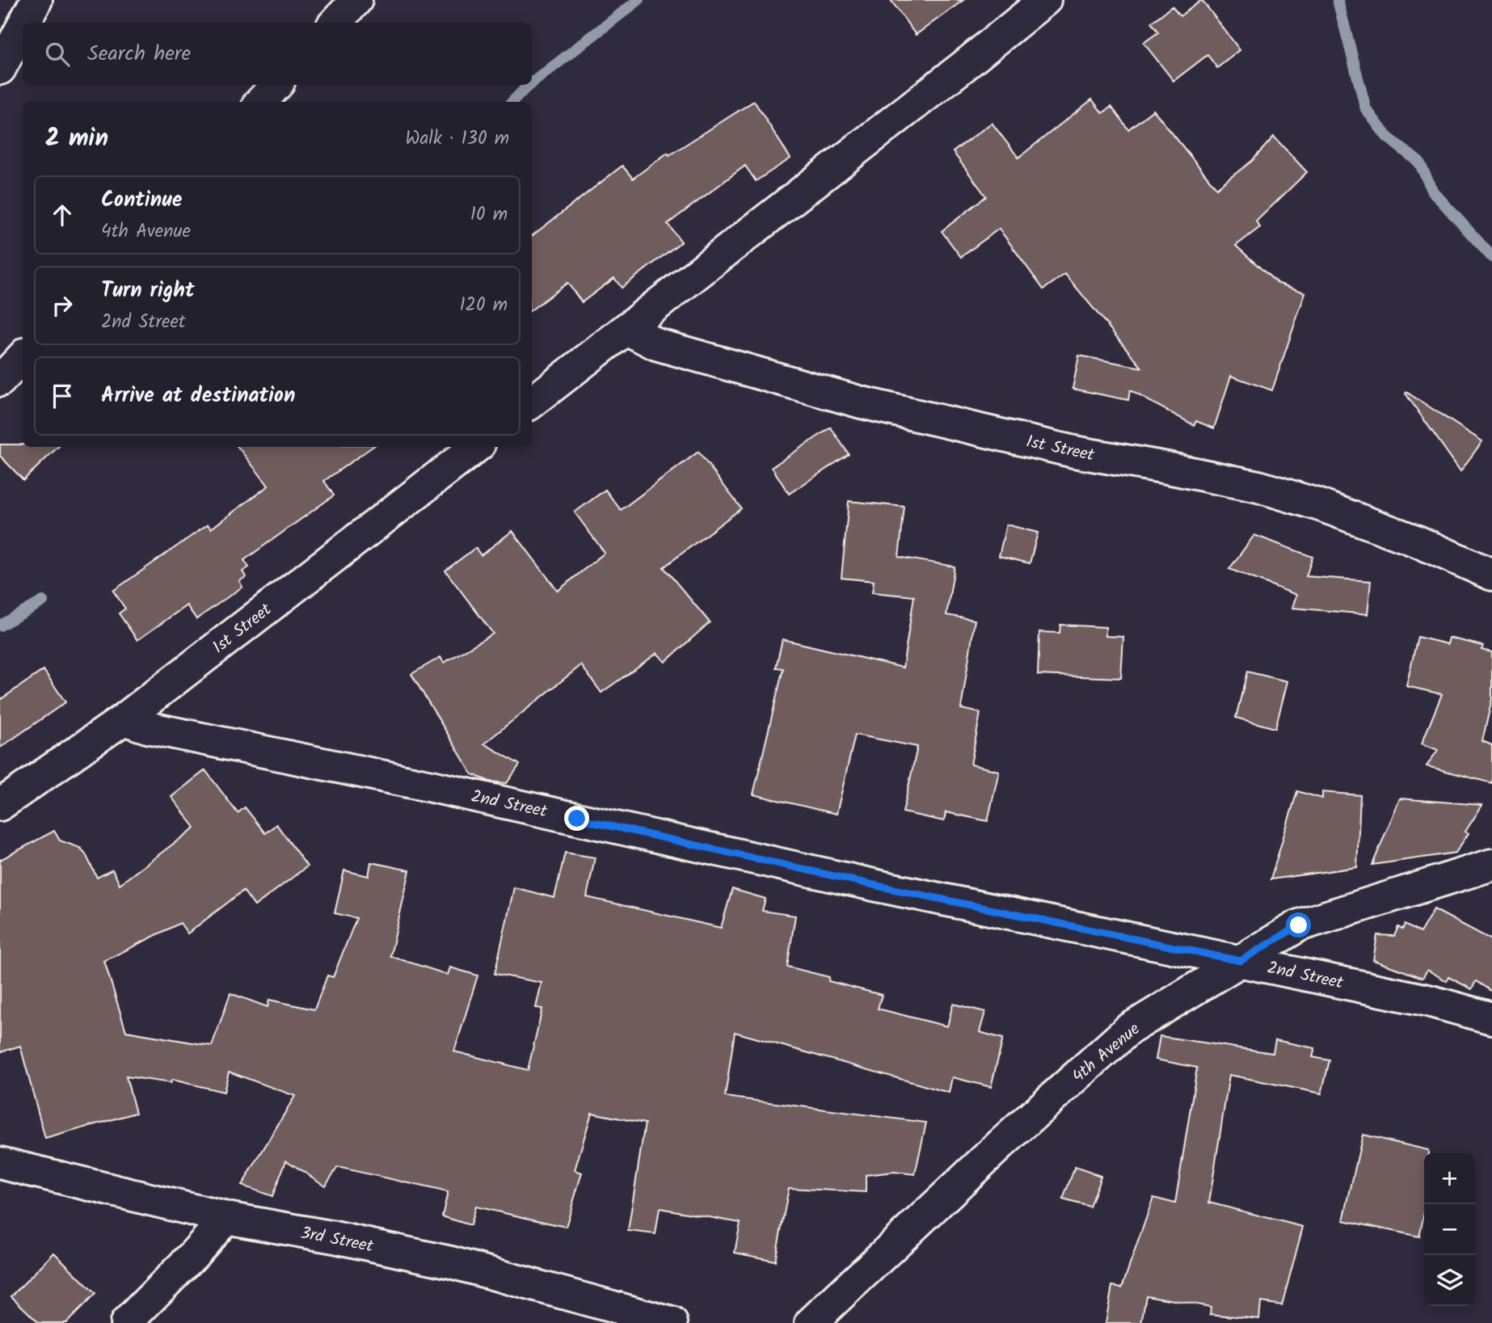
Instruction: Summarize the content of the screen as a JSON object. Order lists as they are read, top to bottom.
{
  "streets": {
    "street": [
      "1st Street",
      "2nd Street",
      "4th Avenue",
      "3rd Street"
    ]
  },
  "crossings": [
    ["1st Street", "2nd Street"],
    ["2nd Street", "4th Avenue"]
  ],
  "page": {
    "search": "Search here",
    "heading": ["2 min", "Walk · 130 m"],
    "list": [
      ["Continue", "4th Avenue", "10 m"],
      ["Turn right", "2nd Street", "120 m"],
      "Arrive at destination"
    ],
    "map_buttons": ["+", "−"]
  }
}
